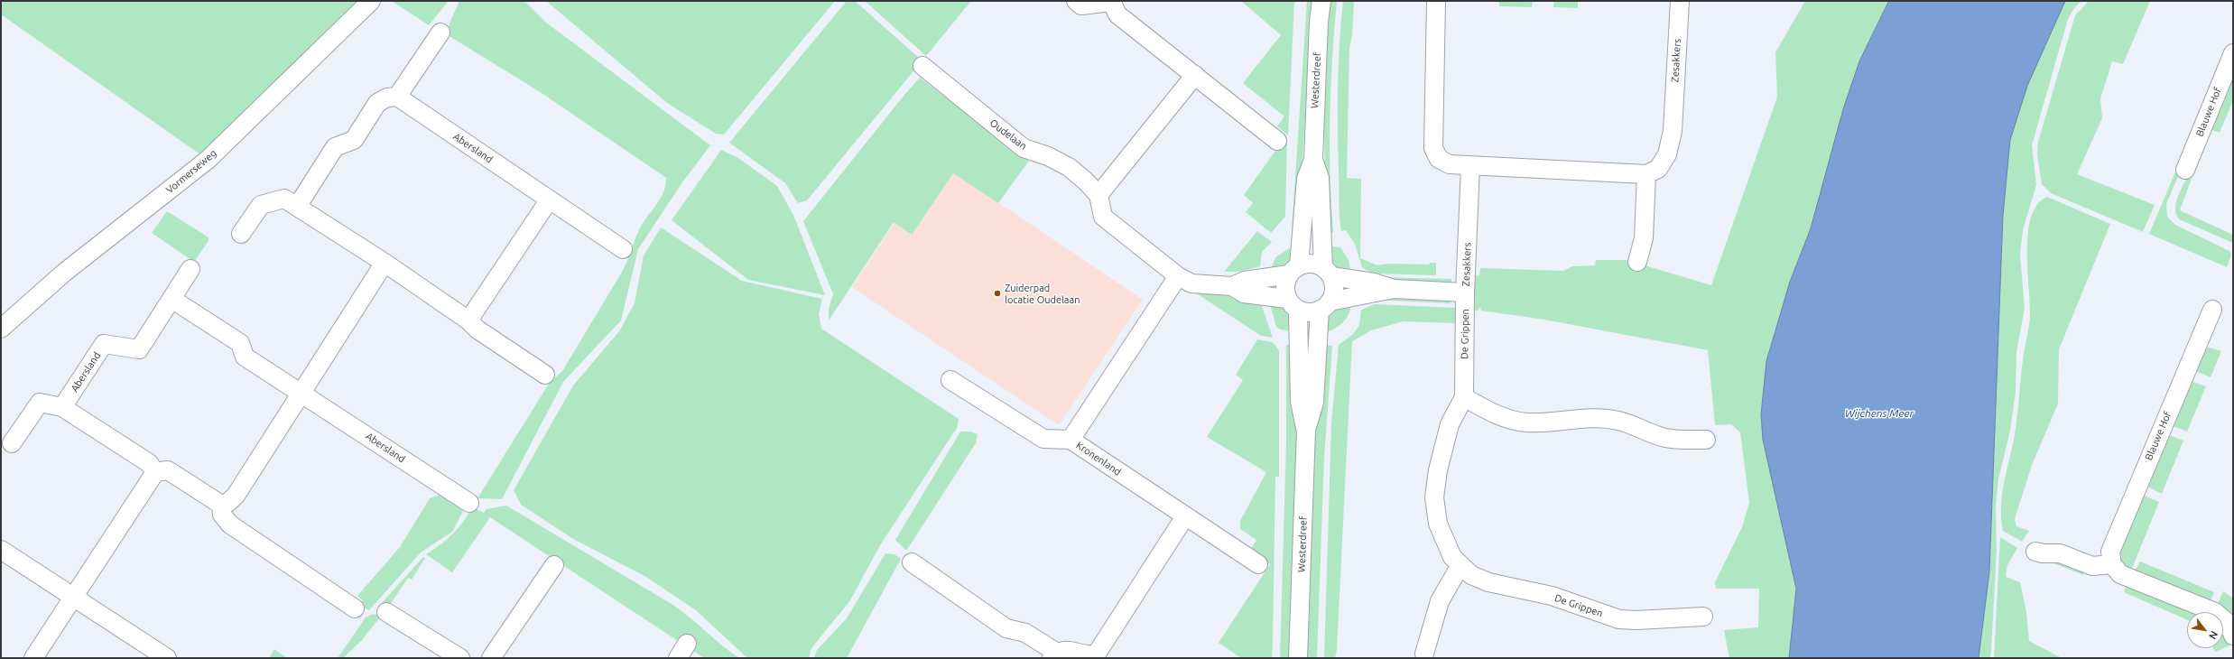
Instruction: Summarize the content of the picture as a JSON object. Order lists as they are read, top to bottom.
{
  "streets": {
    "street": [
      "Zesakkers",
      "Westerdreef",
      "Blauwe Hof",
      "Oudelaan",
      "Abersland",
      "Vormerseweg",
      "De Grippen",
      "Kronenland"
    ]
  },
  "crossings": [
    ["Zesakkers", "Westerdreef"],
    ["Zesakkers", "De Grippen"]
  ],
  "water": ["Wijchens Meer"],
  "places": ["Zuiderpad locatie Oudelaan"],
  "north": "bottom right"
}
